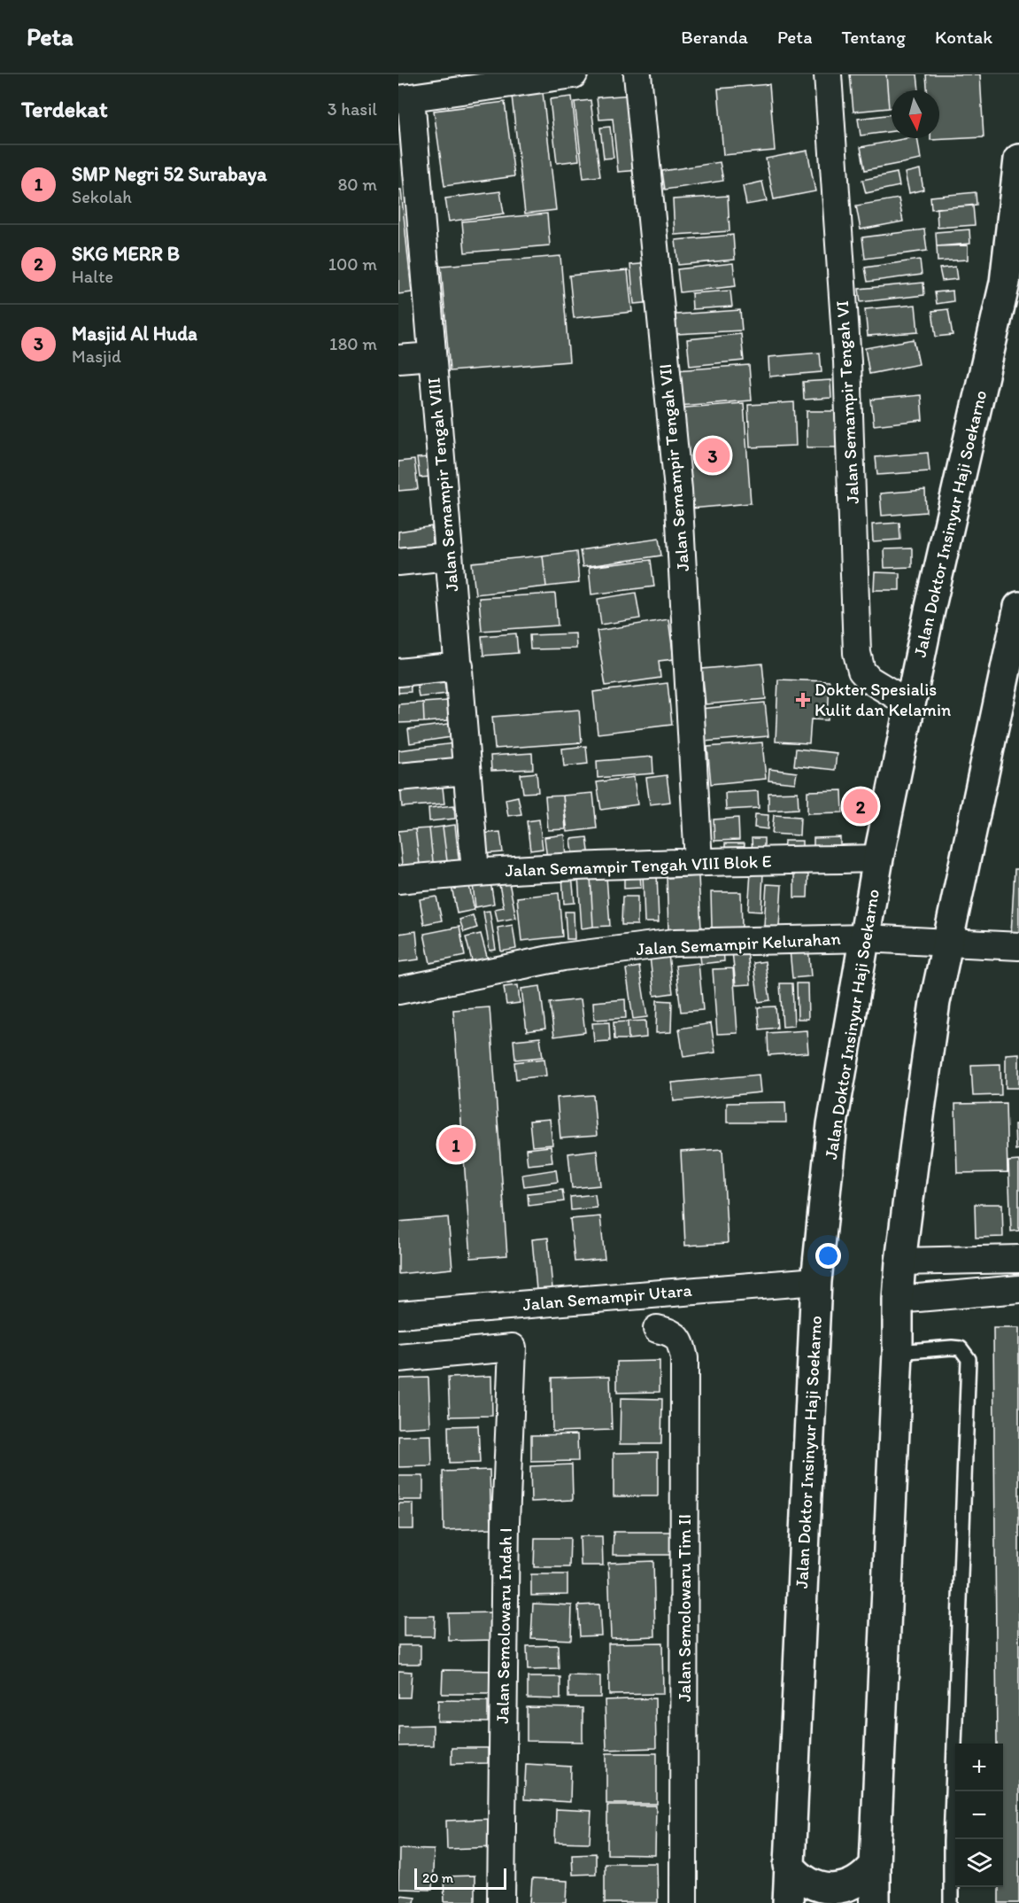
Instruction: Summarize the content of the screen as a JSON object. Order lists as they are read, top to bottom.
{
  "streets": {
    "main road": ["Jalan Doktor Insinyur Haji Soekarno"],
    "street": [
      "Jalan Semampir Tengah VI",
      "Jalan Semampir Tengah VII",
      "Jalan Semampir Tengah VIII",
      "Jalan Semampir Tengah VIII Blok E",
      "Jalan Semampir Kelurahan",
      "Jalan Semampir Utara",
      "Jalan Semolowaru Tim II",
      "Jalan Semolowaru Indah I"
    ]
  },
  "crossings": [
    ["Jalan Semampir Tengah VI", "Jalan Doktor Insinyur Haji Soekarno"],
    ["Jalan Semampir Tengah VII", "Jalan Semampir Tengah VIII Blok E"],
    ["Jalan Semampir Tengah VIII", "Jalan Semampir Tengah VIII Blok E"],
    ["Jalan Doktor Insinyur Haji Soekarno", "Jalan Semampir Tengah VIII Blok E"],
    ["Jalan Doktor Insinyur Haji Soekarno", "Jalan Semampir Kelurahan"],
    ["Jalan Doktor Insinyur Haji Soekarno", "Jalan Semampir Utara"]
  ],
  "places": {
    "health": ["Dokter Spesialis Kulit dan Kelamin"]
  },
  "scale_bar": "20 m",
  "north": "bottom",
  "page": {
    "header": "Peta",
    "nav": [
      "Beranda",
      "Peta",
      "Tentang",
      "Kontak"
    ],
    "heading": ["Terdekat", "3 hasil"],
    "list": [
      {
        "mark": "1",
        "name": "SMP Negri 52 Surabaya",
        "note": "Sekolah",
        "value": "80 m"
      },
      {
        "mark": "2",
        "name": "SKG MERR B",
        "note": "Halte",
        "value": "100 m"
      },
      {
        "mark": "3",
        "name": "Masjid Al Huda",
        "note": "Masjid",
        "value": "180 m"
      }
    ],
    "pins": ["3", "2", "1"],
    "map_buttons": ["+", "−"],
    "scale": "20 m"
  }
}
